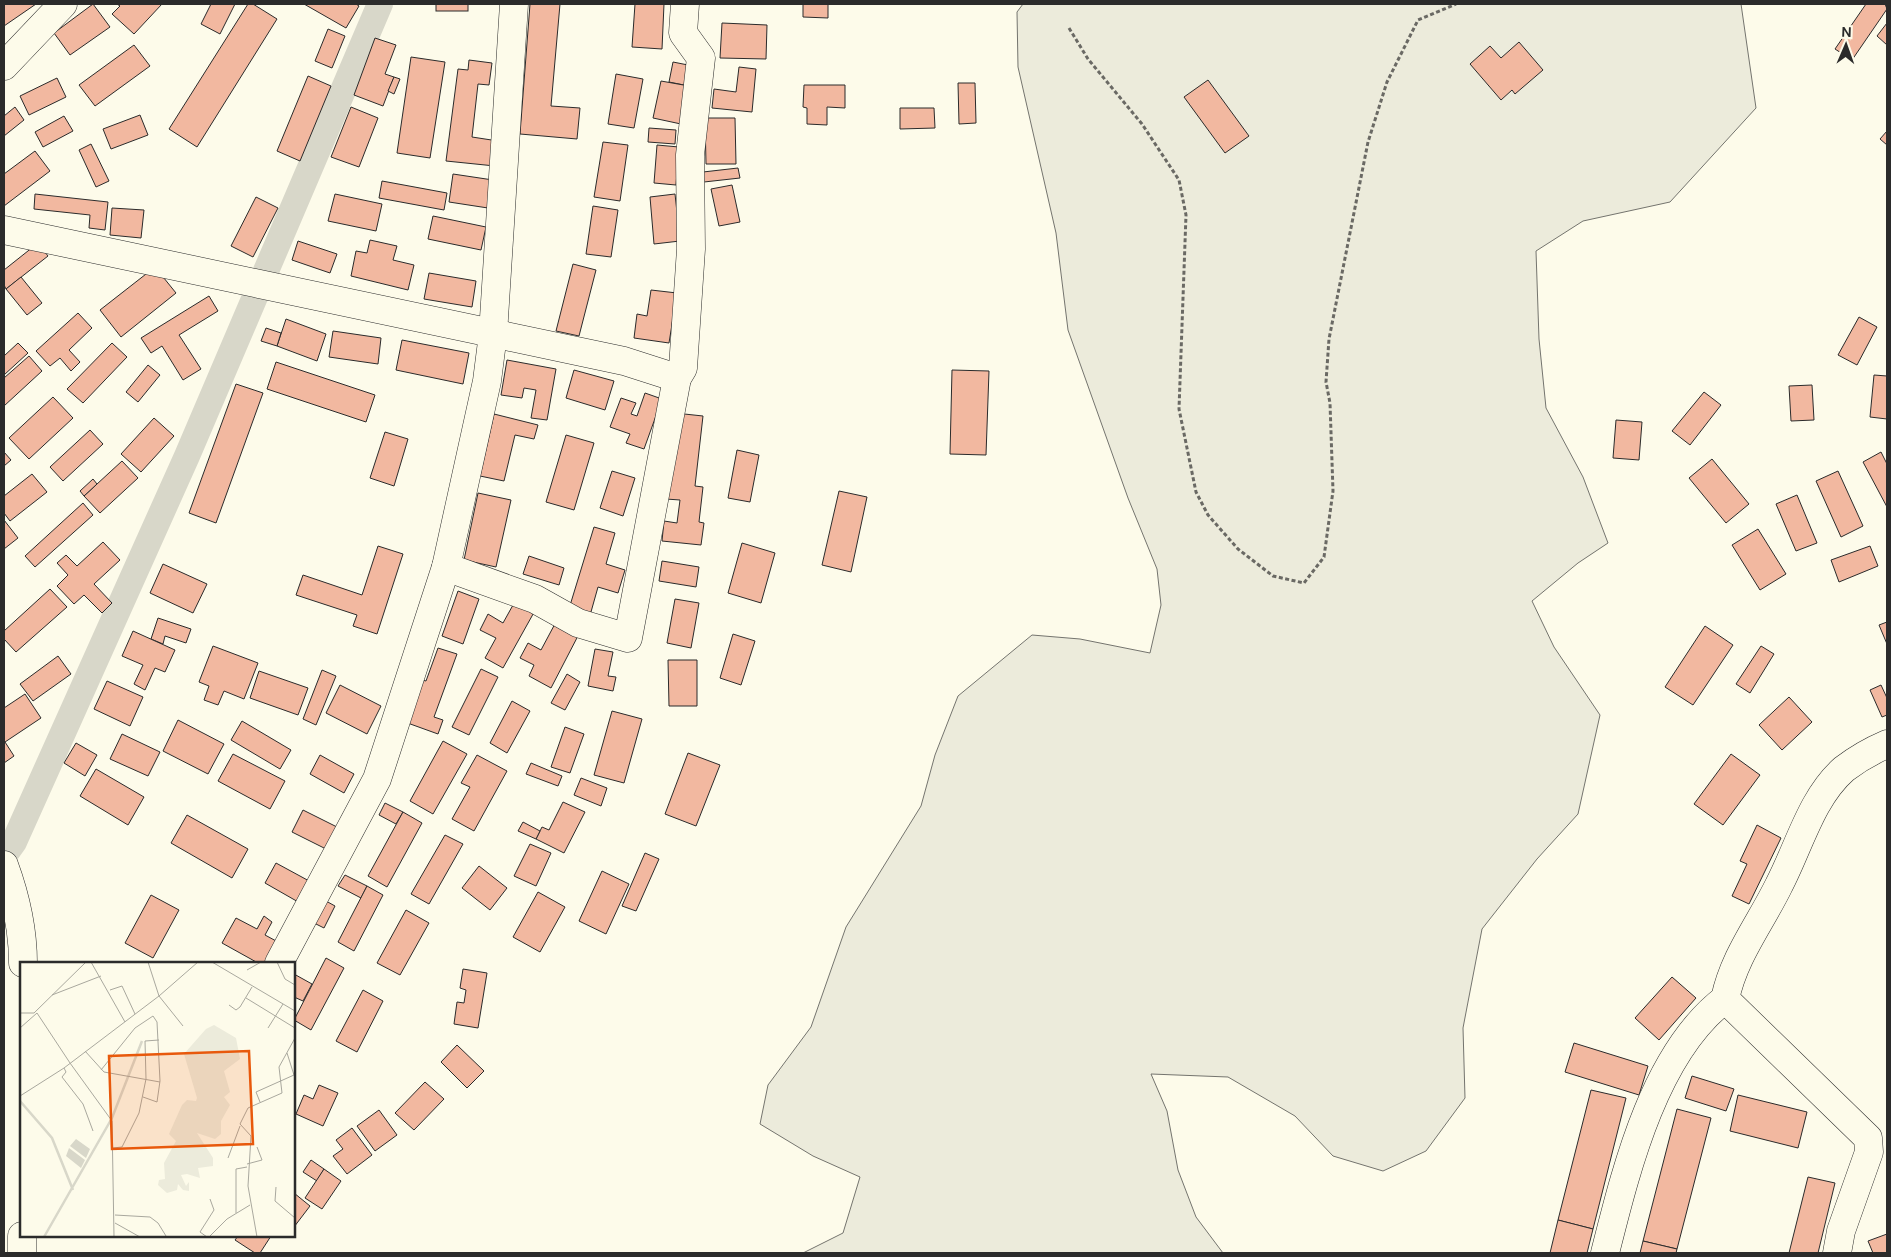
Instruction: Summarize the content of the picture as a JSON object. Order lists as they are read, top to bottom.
{
  "north": "top"
}
